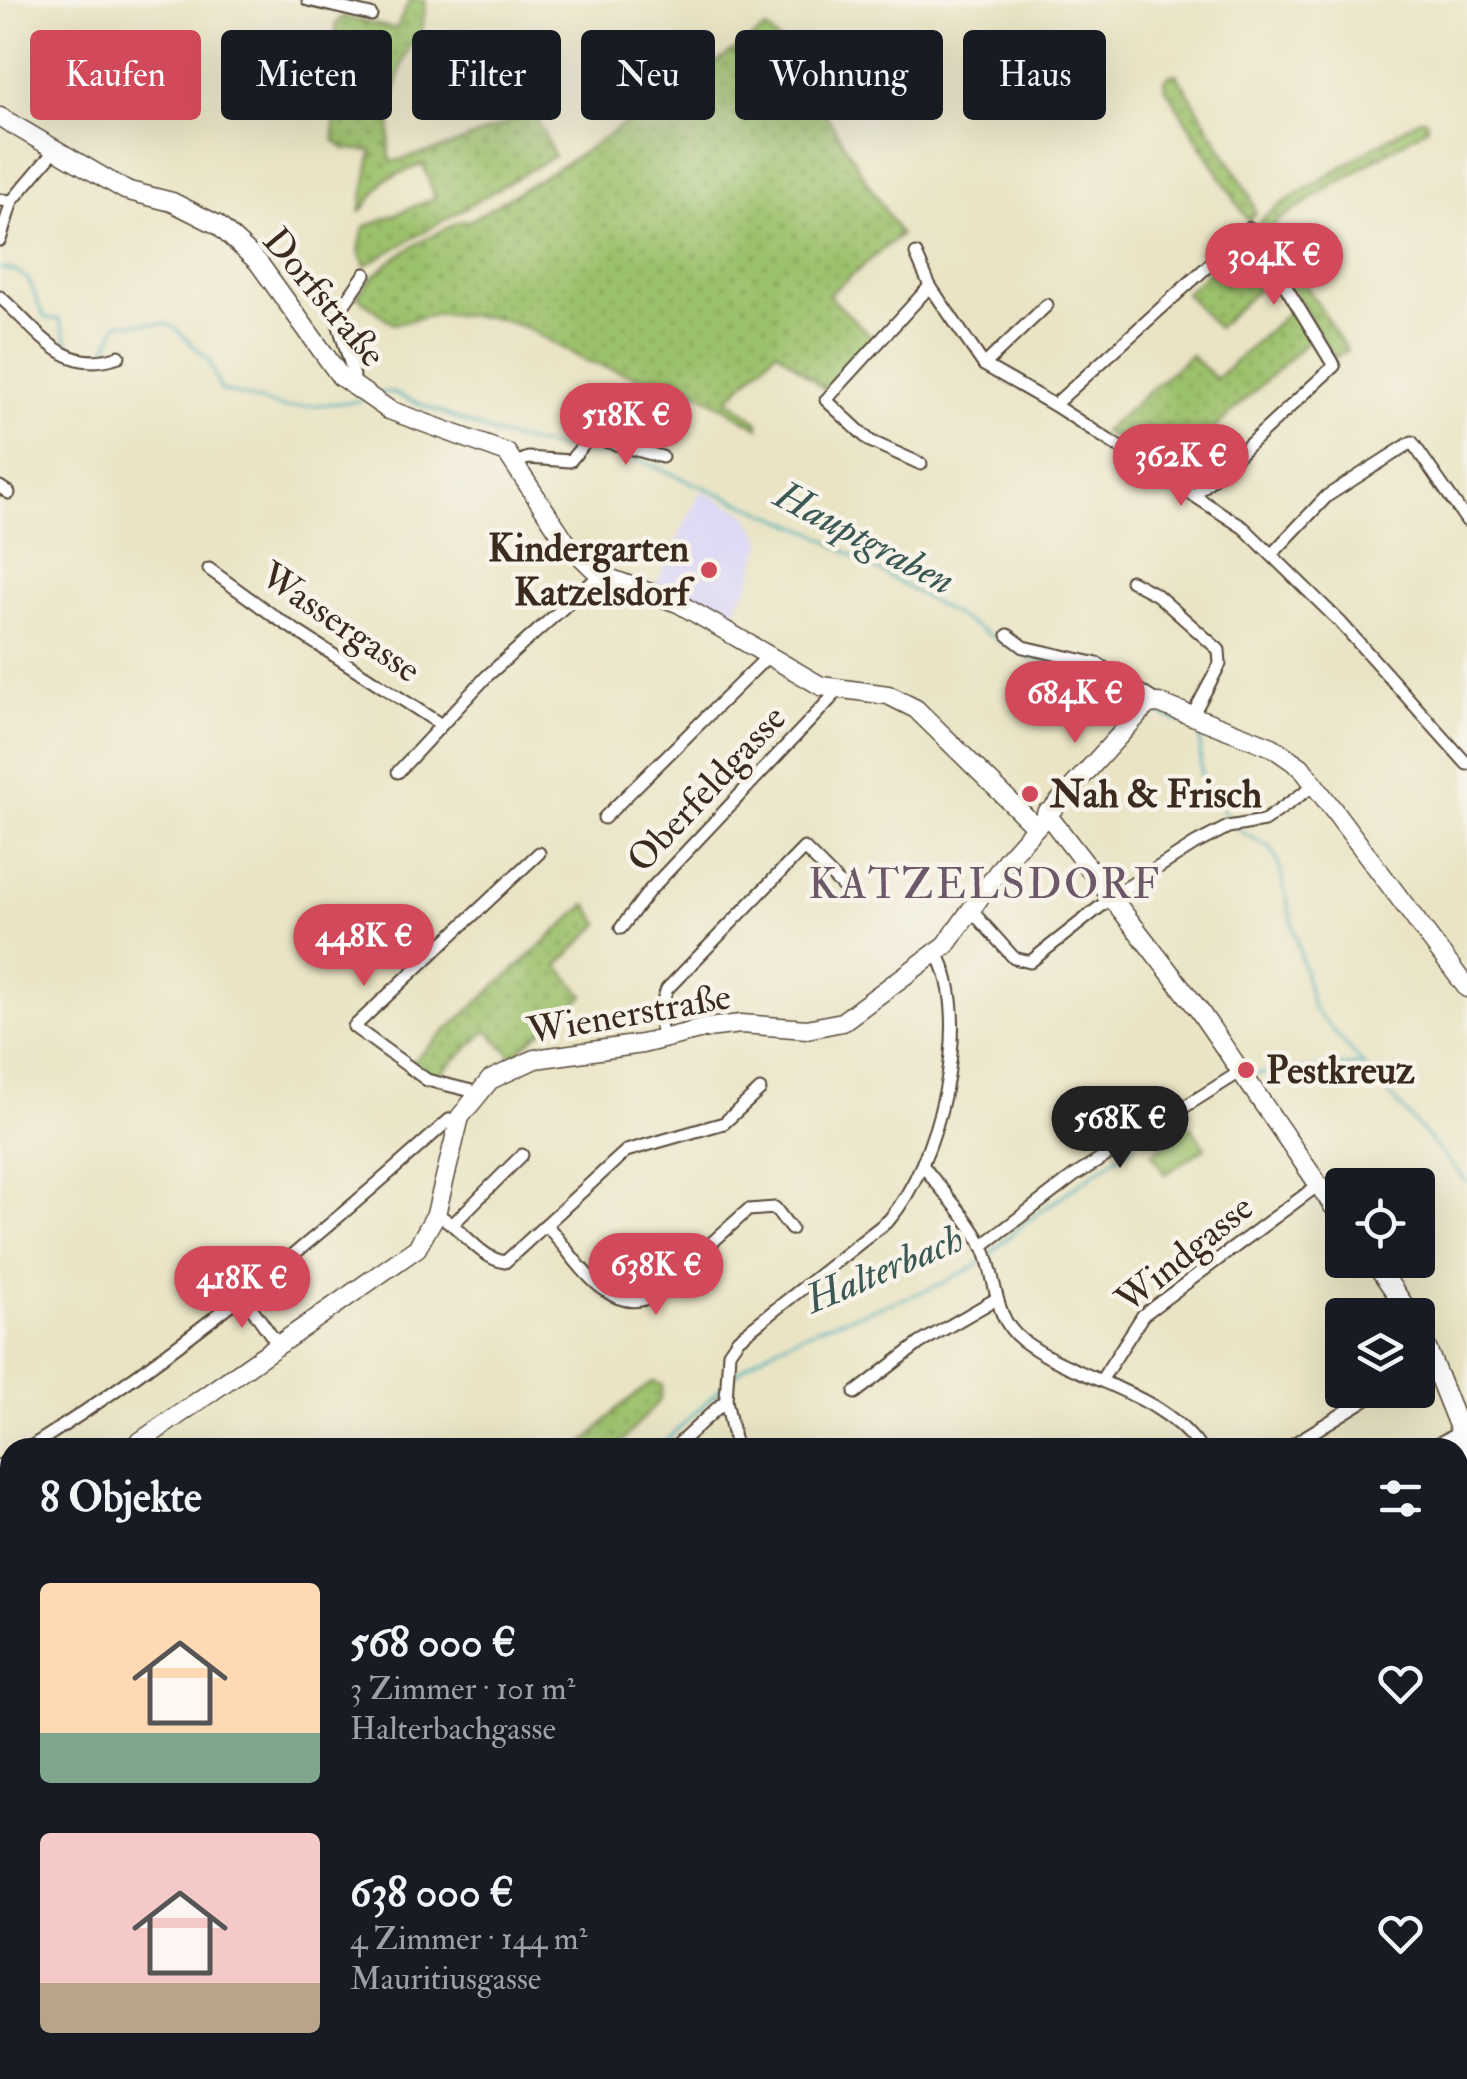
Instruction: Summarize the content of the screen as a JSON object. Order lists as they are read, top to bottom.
{
  "streets": {
    "street": [
      "Dorfstraße",
      "Wassergasse",
      "Oberfeldgasse",
      "Wienerstraße",
      "Windgasse"
    ]
  },
  "districts": ["KATZELSDORF"],
  "water": ["Hauptgraben", "Halterbach"],
  "places": ["Kindergarten Katzelsdorf", "Nah & Frisch", "Pestkreuz"],
  "page": {
    "chip": [
      "Kaufen",
      "Mieten",
      "Filter",
      "Neu",
      "Wohnung",
      "Haus"
    ],
    "price": [
      "304K €",
      "518K €",
      "362K €",
      "684K €",
      "448K €",
      "568K €",
      "638K €",
      "418K €"
    ],
    "heading": "8 Objekte",
    "list": [
      {
        "name": "568 000 €",
        "note": "3 Zimmer · 101 m² · Halterbachgasse"
      },
      {
        "name": "638 000 €",
        "note": "4 Zimmer · 144 m² · Mauritiusgasse"
      }
    ]
  }
}
